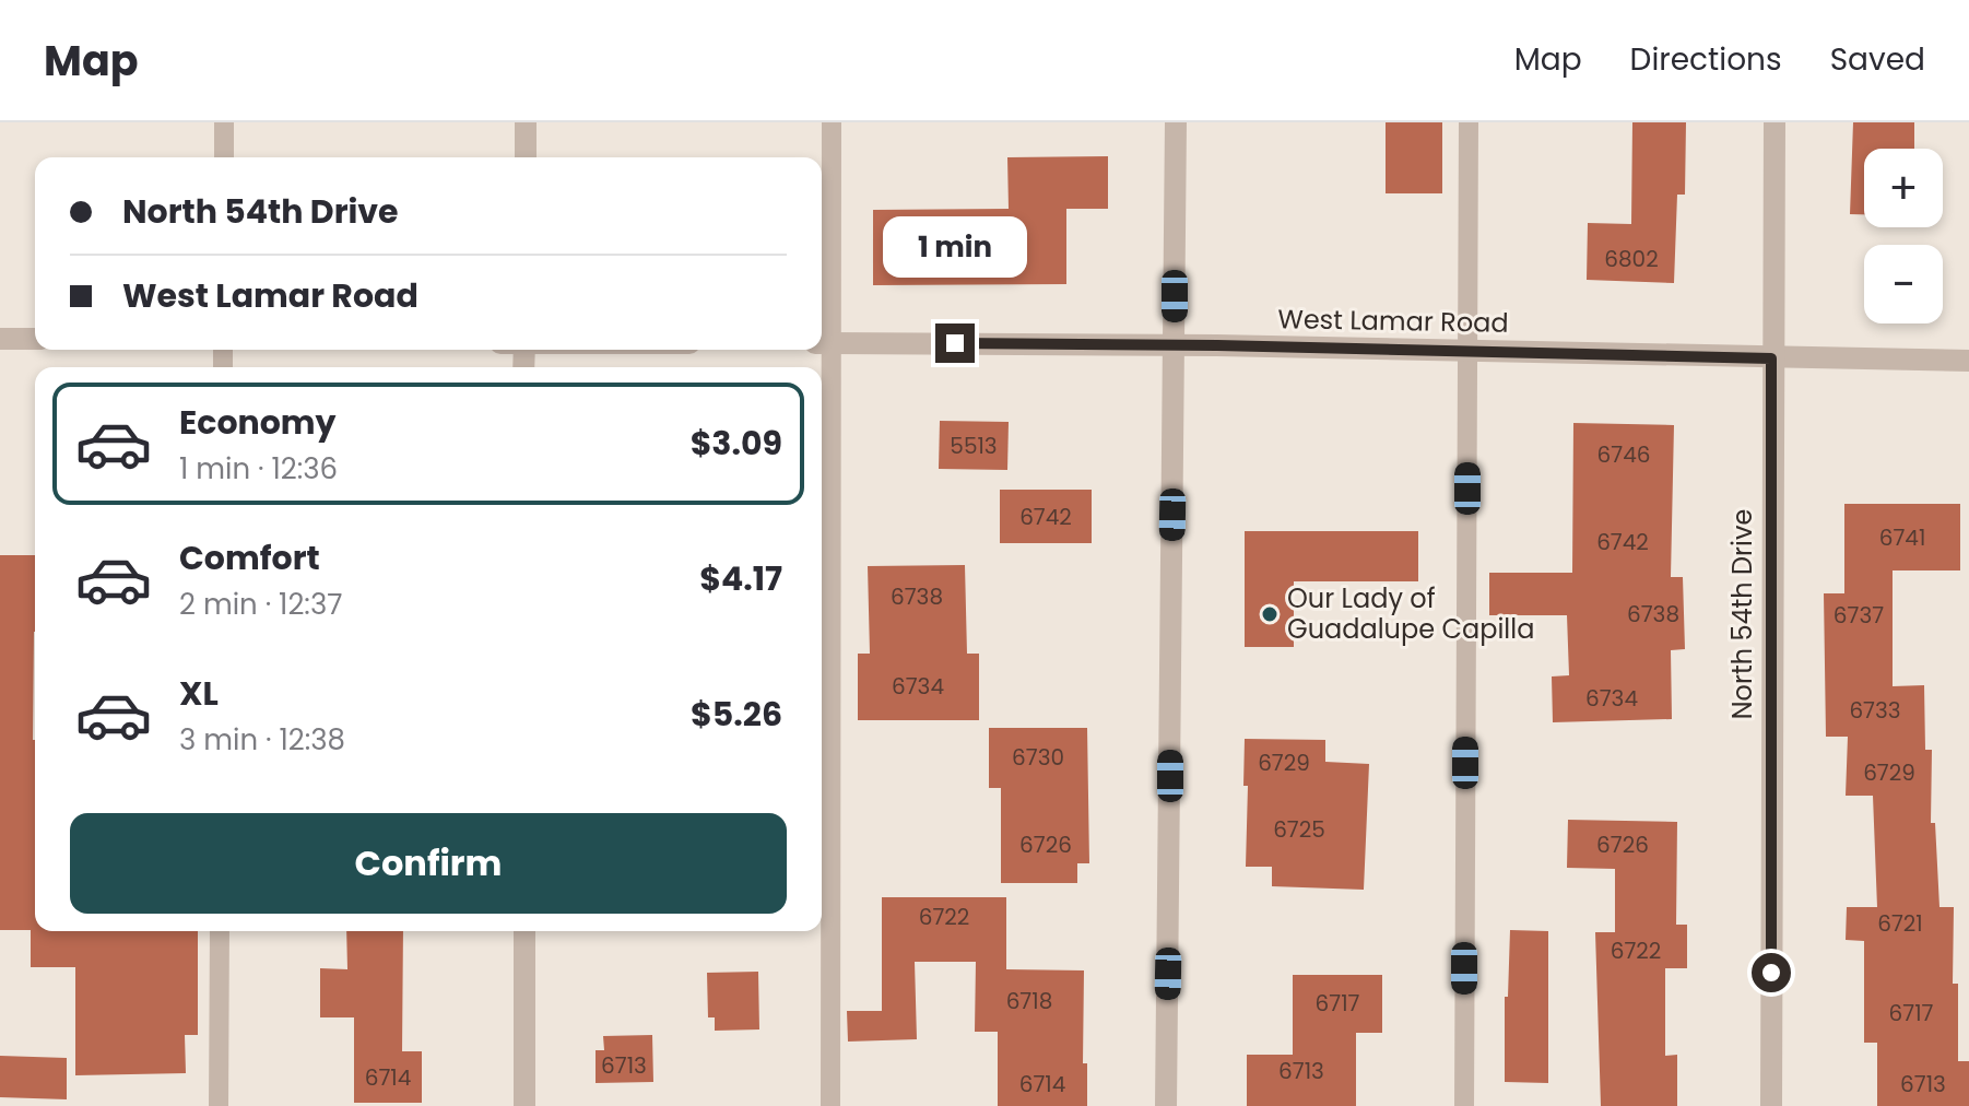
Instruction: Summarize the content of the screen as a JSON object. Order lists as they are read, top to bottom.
{
  "streets": {
    "street": ["West Lamar Road", "North 54th Drive"]
  },
  "crossings": [
    ["West Lamar Road", "North 54th Drive"]
  ],
  "places": ["Our Lady of Guadalupe Capilla"],
  "house_numbers": [
    "6802",
    "5513",
    "6746",
    "6742",
    "6741",
    "6742",
    "6738",
    "6738",
    "6737",
    "6734",
    "6734",
    "6733",
    "6730",
    "6729",
    "6729",
    "6725",
    "6726",
    "6726",
    "6722",
    "6721",
    "6722",
    "6718",
    "6717",
    "6717",
    "6713",
    "6713",
    "6714",
    "6714",
    "6713"
  ],
  "page": {
    "header": "Map",
    "nav": ["Map", "Directions", "Saved"],
    "map_buttons": ["+", "−"],
    "banner": ["North 54th Drive", "West Lamar Road"],
    "bubble": "1 min",
    "list": [
      {
        "name": "Economy",
        "note": "1 min · 12:36",
        "value": "$3.09"
      },
      {
        "name": "Comfort",
        "note": "2 min · 12:37",
        "value": "$4.17"
      },
      {
        "name": "XL",
        "note": "3 min · 12:38",
        "value": "$5.26"
      }
    ],
    "buttons": "Confirm"
  }
}
